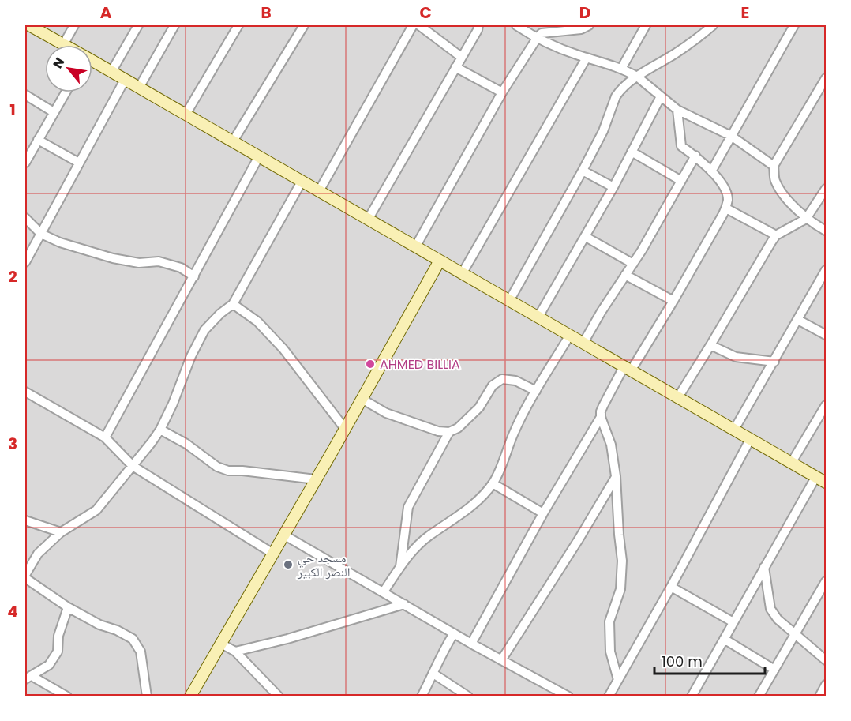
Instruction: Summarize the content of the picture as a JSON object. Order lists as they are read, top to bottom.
{
  "places": ["AHMED BILLIA", "مسجد حي النصر الكبير"],
  "scale_bar": "100 m",
  "north": "top left",
  "grid": {
    "columns": [
      "A",
      "B",
      "C",
      "D",
      "E"
    ],
    "rows": [
      "1",
      "2",
      "3",
      "4"
    ]
  }
}
